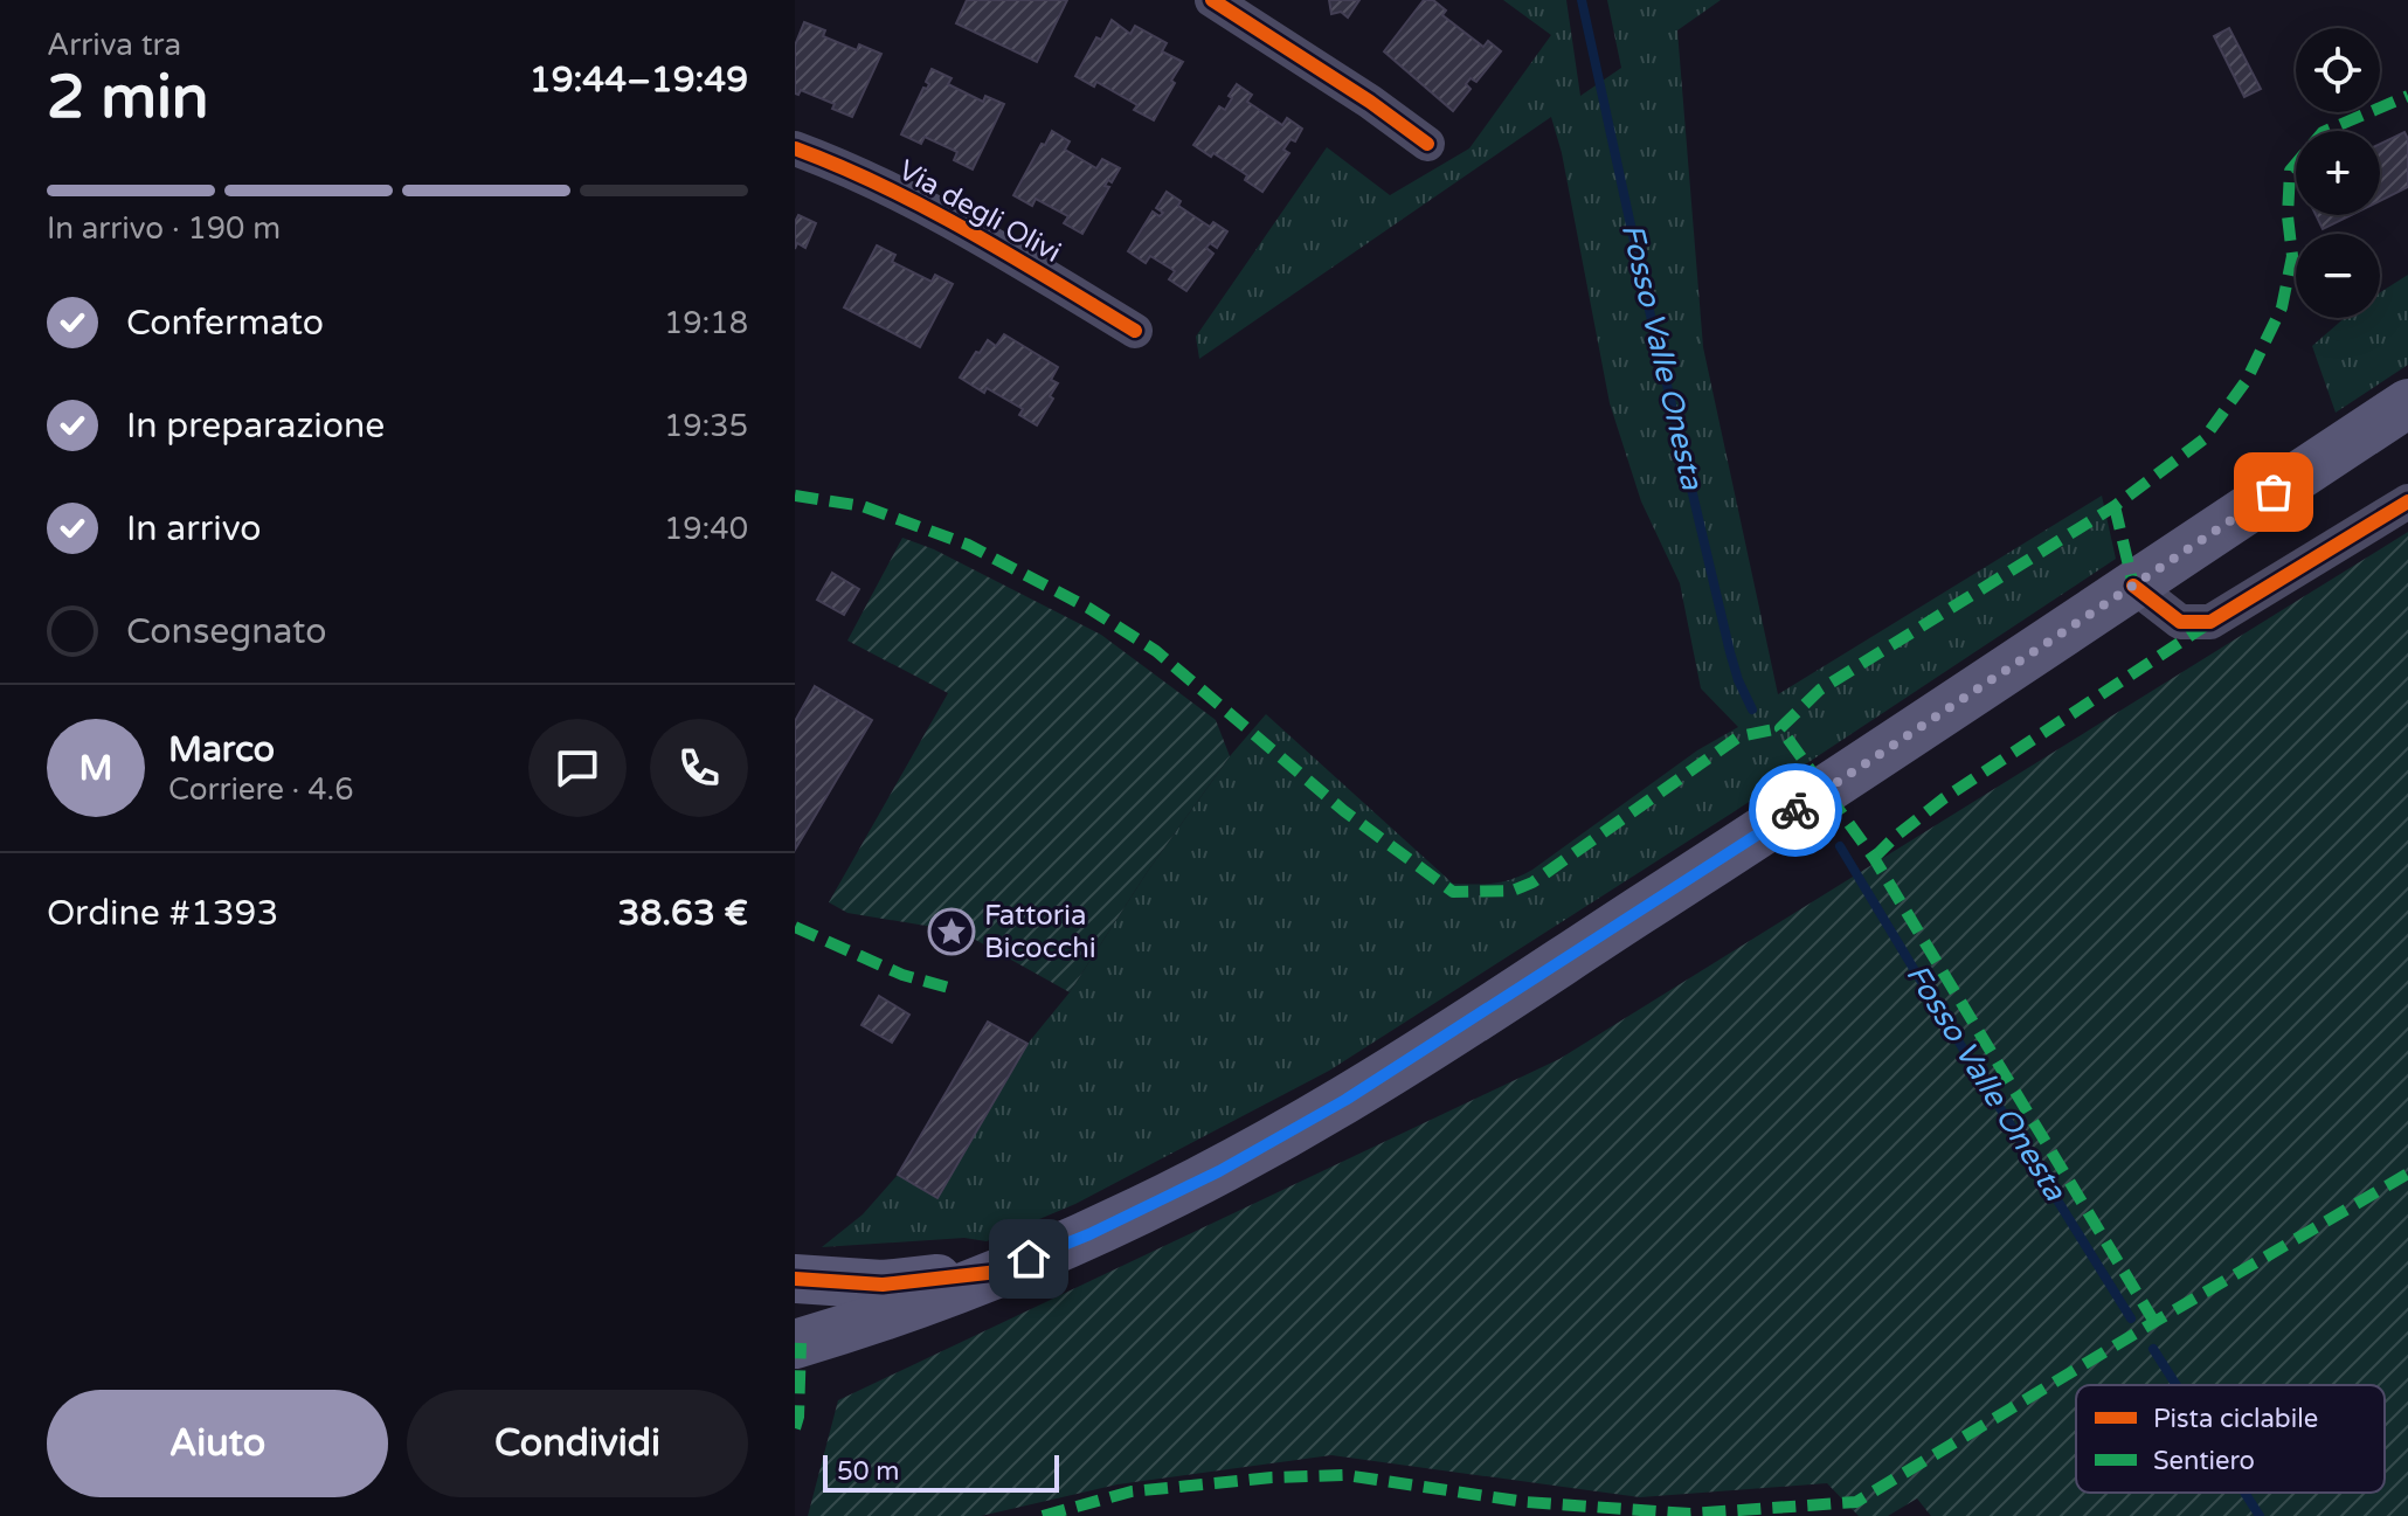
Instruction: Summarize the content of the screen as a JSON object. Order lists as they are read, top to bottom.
{
  "streets": {
    "street": ["Via degli Olivi"]
  },
  "water": ["Fosso Valle Onesta"],
  "places": {
    "place": ["Fattoria Bicocchi"]
  },
  "legend": ["Pista ciclabile", "Sentiero"],
  "scale_bar": "50 m",
  "page": {
    "heading": ["2 min", "Arriva tra", "19:44–19:49"],
    "panel": [
      "Marco",
      "Corriere · 4.6",
      "Ordine #1393",
      "38.63 €"
    ],
    "map_buttons": ["+", "−"],
    "bar": "In arrivo · 190 m",
    "list": [
      ["Confermato", "19:18"],
      ["In preparazione", "19:35"],
      ["In arrivo", "19:40"],
      "Consegnato"
    ],
    "round": "M",
    "buttons": ["Aiuto", "Condividi"],
    "scale": "50 m"
  }
}
